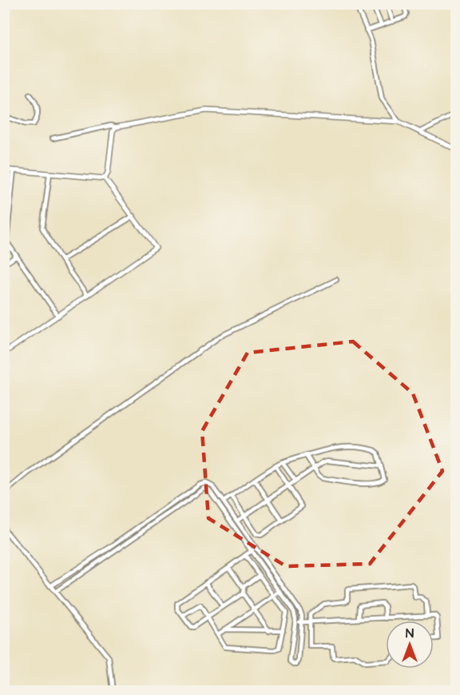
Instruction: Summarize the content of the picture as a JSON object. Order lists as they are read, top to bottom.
{
  "north": "top"
}
